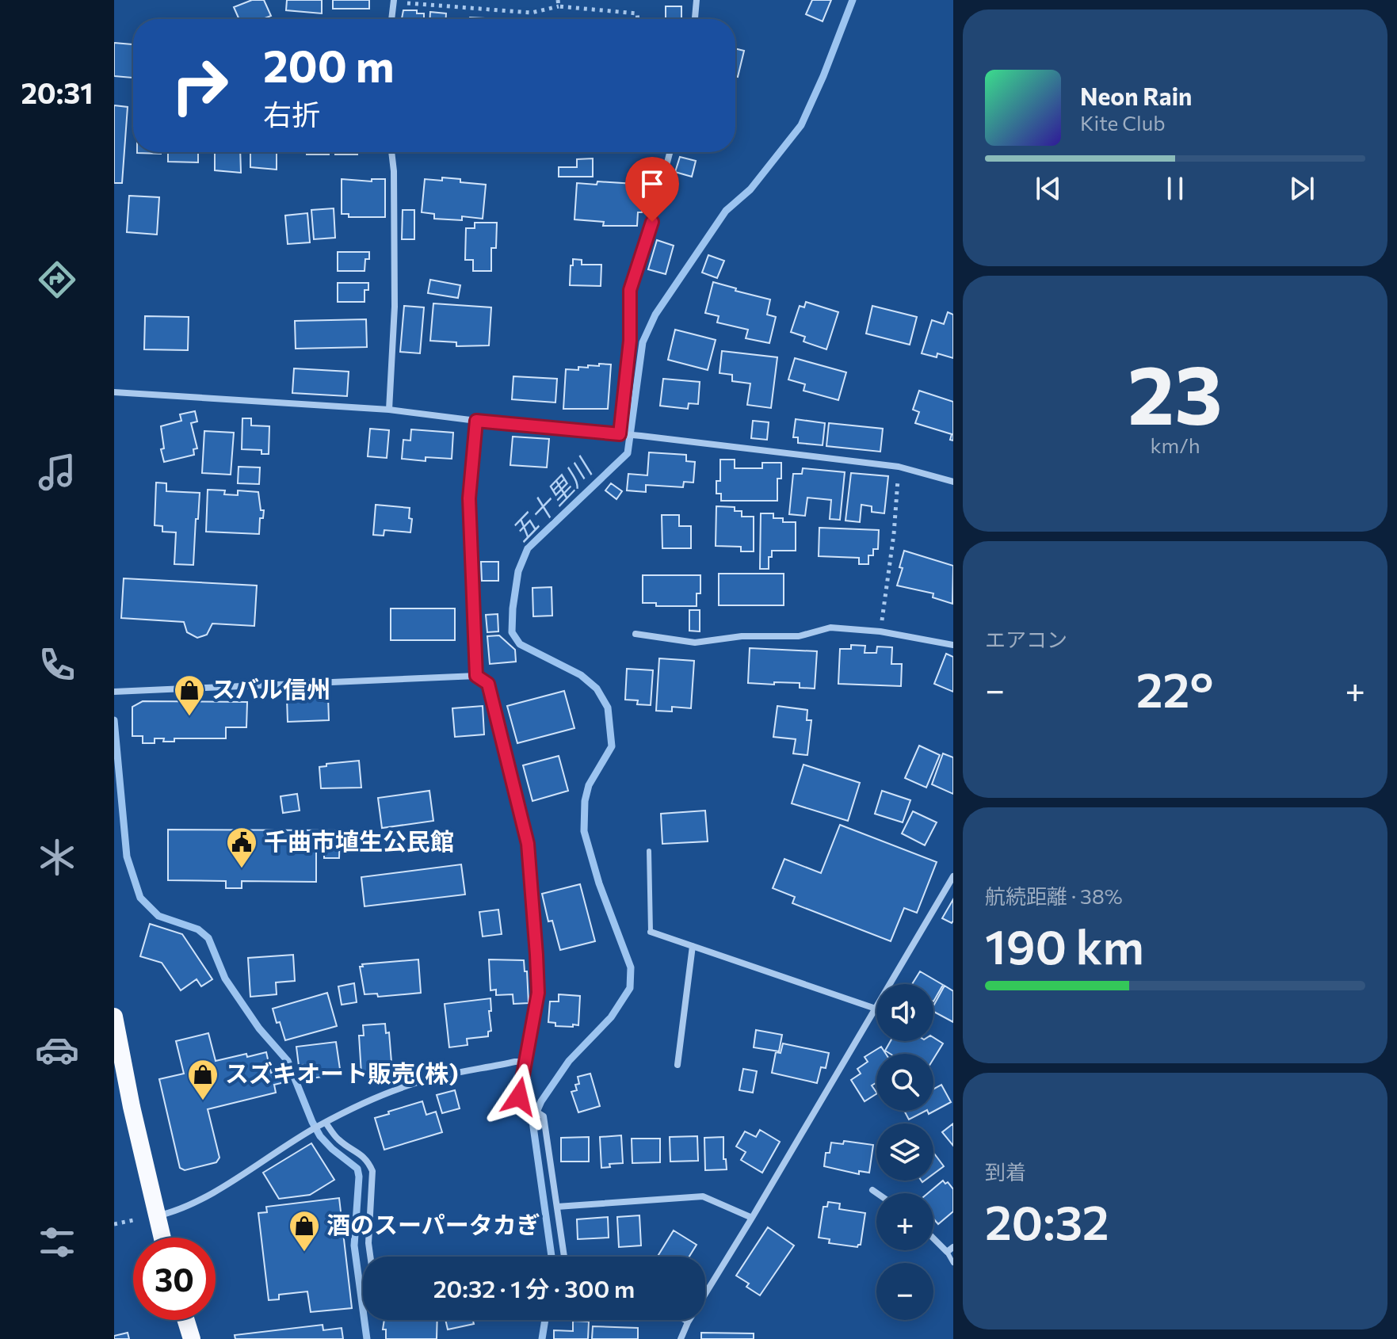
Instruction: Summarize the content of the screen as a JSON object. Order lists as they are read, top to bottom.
{
  "water": ["五十里川"],
  "places": {
    "shop": ["スバル信州", "スズキオート販売(株)", "酒のスーパータカぎ"],
    "public building": ["千曲市埴生公民館"]
  },
  "page": {
    "tabs": "20:31",
    "turn": ["200 m", "右折"],
    "song": ["Neon Rain", "Kite Club"],
    "tile": [
      ["23", "km/h"],
      "エアコン",
      ["航続距離 · 38%", "190 km"],
      ["到着", "20:32"]
    ],
    "heat": ["−", "22°", "+"],
    "map_buttons": ["+", "−"],
    "limit": "30",
    "trip": "20:32 · 1 分 · 300 m"
  }
}
